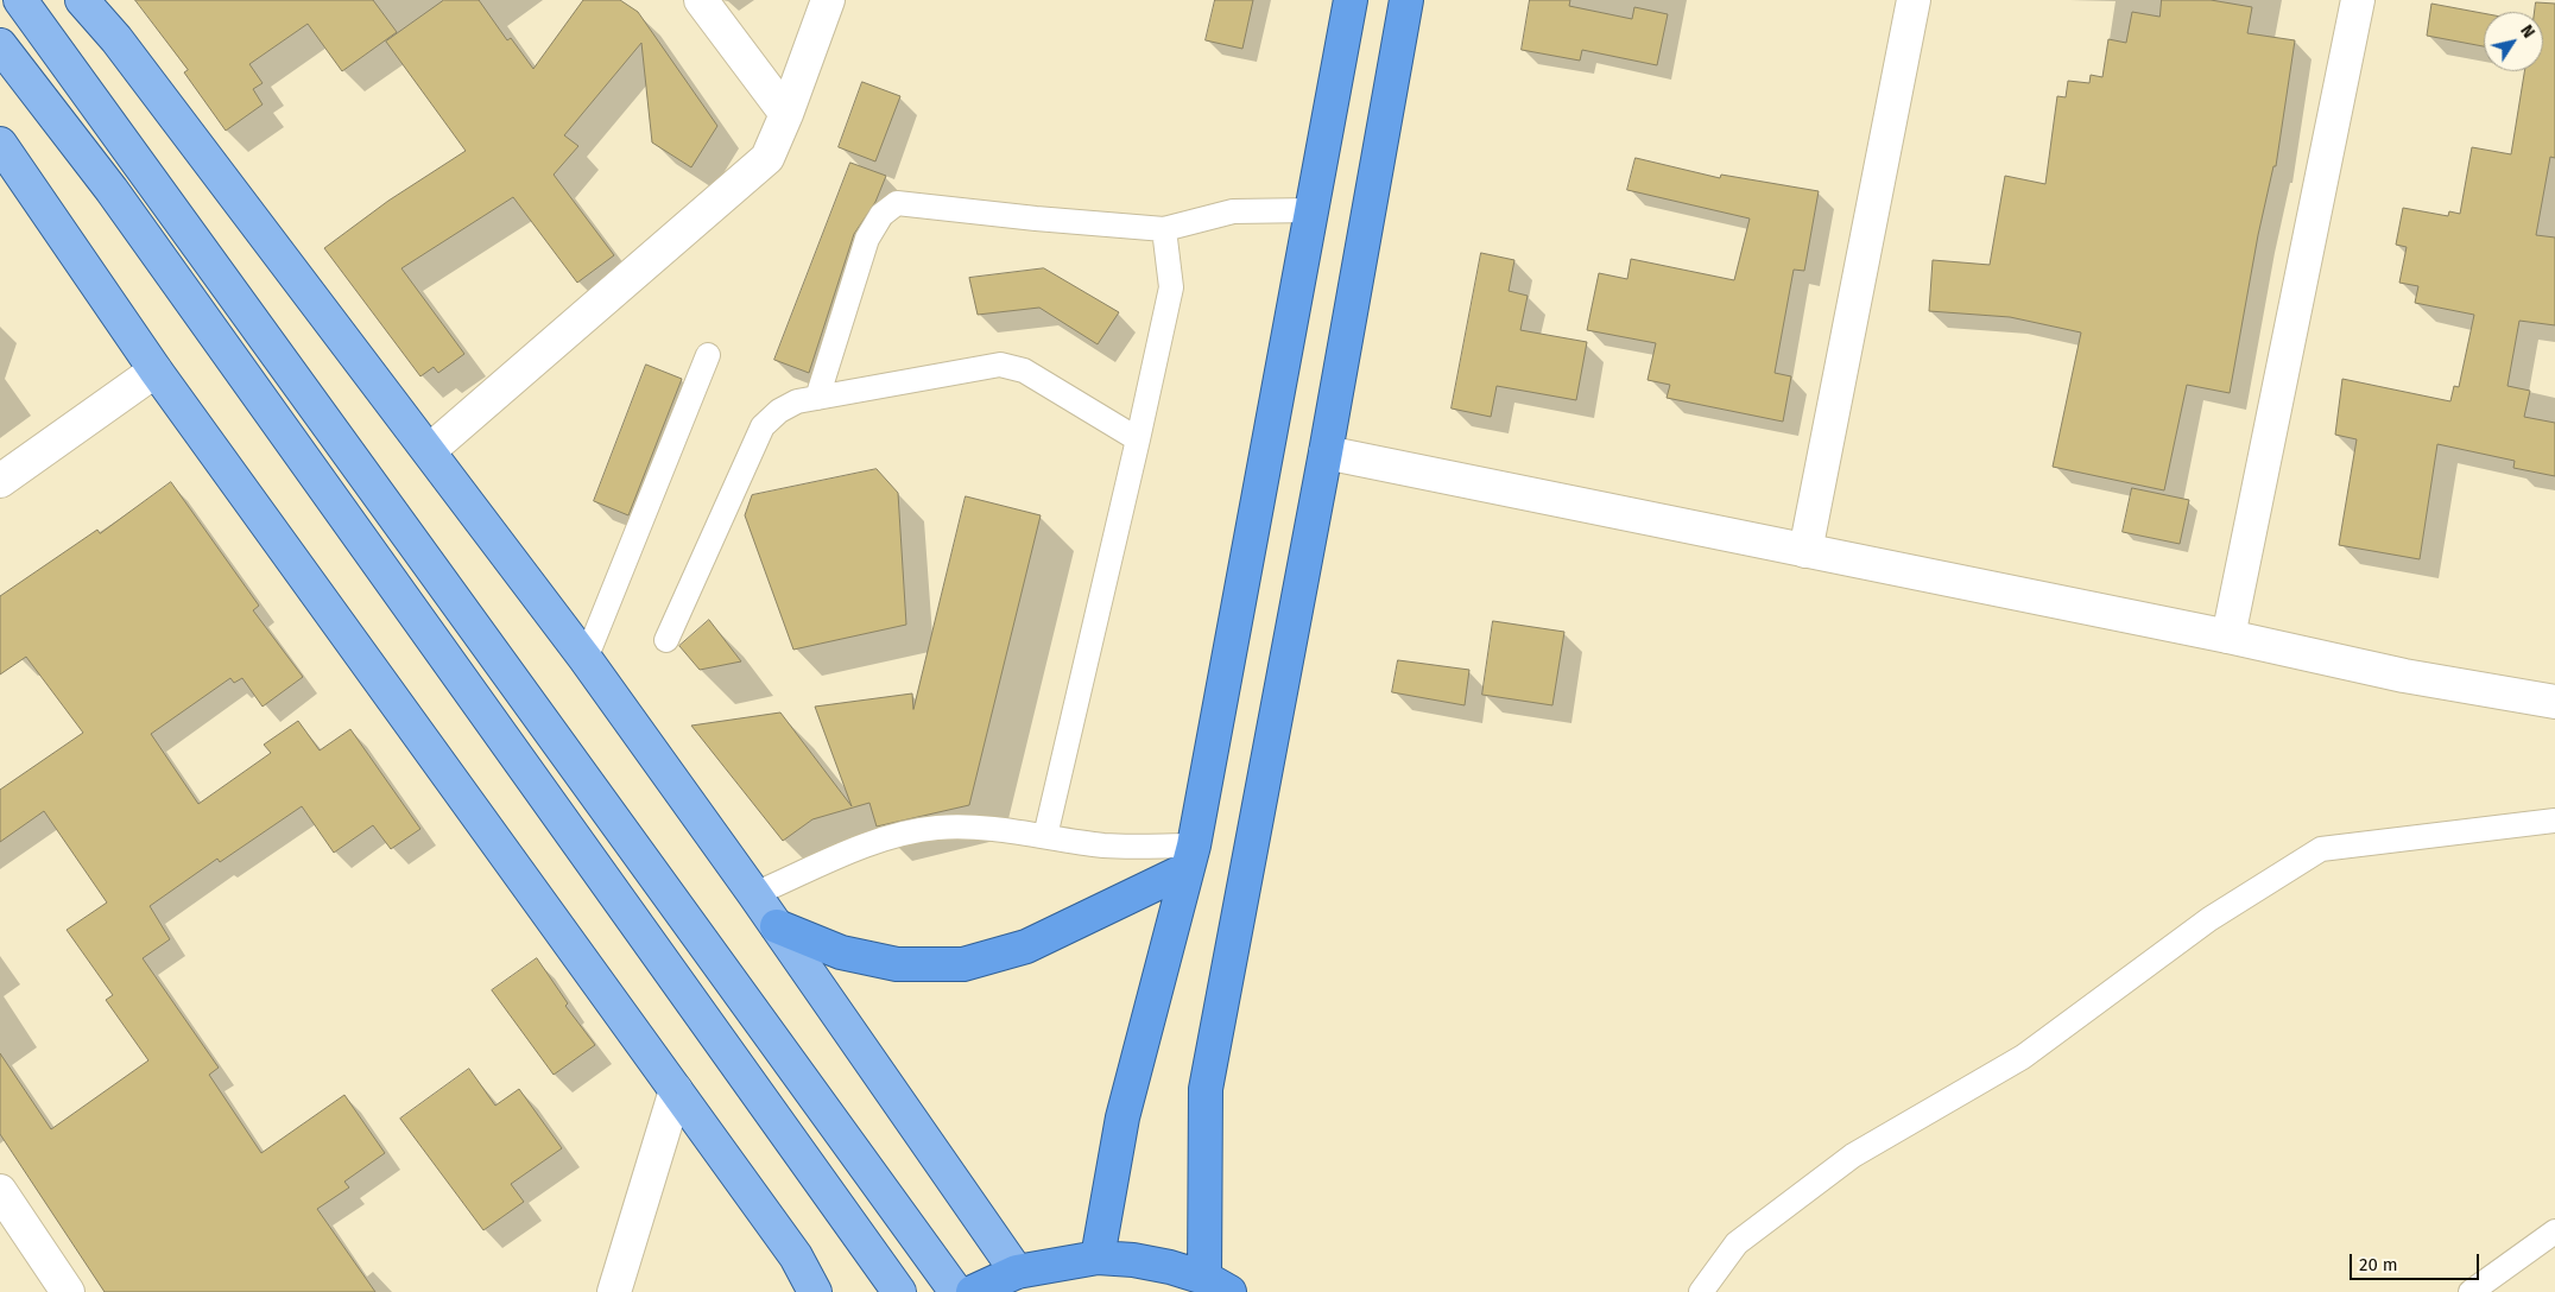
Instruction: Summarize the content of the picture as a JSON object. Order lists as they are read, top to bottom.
{
  "scale_bar": "20 m",
  "north": "top right"
}
